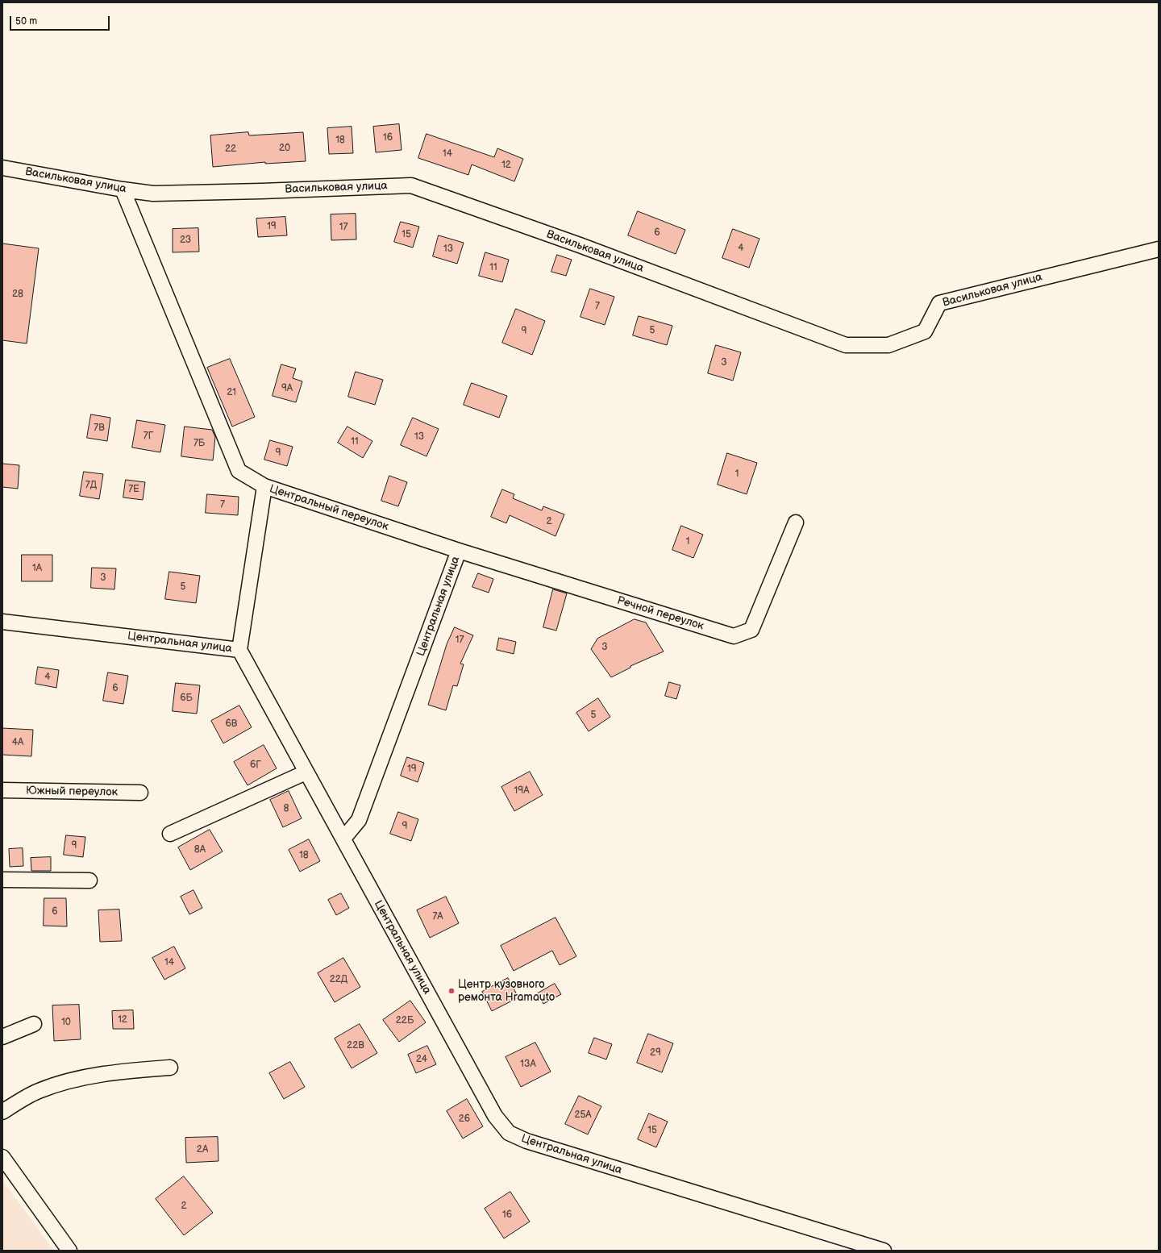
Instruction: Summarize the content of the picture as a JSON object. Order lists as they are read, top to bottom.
{
  "streets": {
    "street": [
      "Васильковая улица",
      "Центральный переулок",
      "Центральная улица",
      "Речной переулок",
      "Южный переулок"
    ]
  },
  "crossings": [
    ["Центральный переулок", "Центральная улица"],
    ["Центральный переулок", "Речной переулок"],
    ["Центральная улица", "Речной переулок"]
  ],
  "places": ["Центр кузовного ремонта Hramauto"],
  "house_numbers": [
    "16",
    "18",
    "20",
    "22",
    "14",
    "12",
    "19",
    "17",
    "6",
    "15",
    "23",
    "4",
    "13",
    "11",
    "28",
    "7",
    "5",
    "9",
    "3",
    "9А",
    "21",
    "7В",
    "7Г",
    "13",
    "11",
    "7Б",
    "9",
    "1",
    "7Д",
    "7Е",
    "7",
    "2",
    "1",
    "1А",
    "3",
    "5",
    "17",
    "3",
    "4",
    "6",
    "6Б",
    "5",
    "6В",
    "4А",
    "6Г",
    "19",
    "19А",
    "8",
    "9",
    "9",
    "8А",
    "18",
    "6",
    "7А",
    "14",
    "22Д",
    "12",
    "22Б",
    "10",
    "22В",
    "29",
    "24",
    "13А",
    "25А",
    "26",
    "15",
    "2А",
    "2",
    "16"
  ],
  "scale_bar": "50 m"
}
